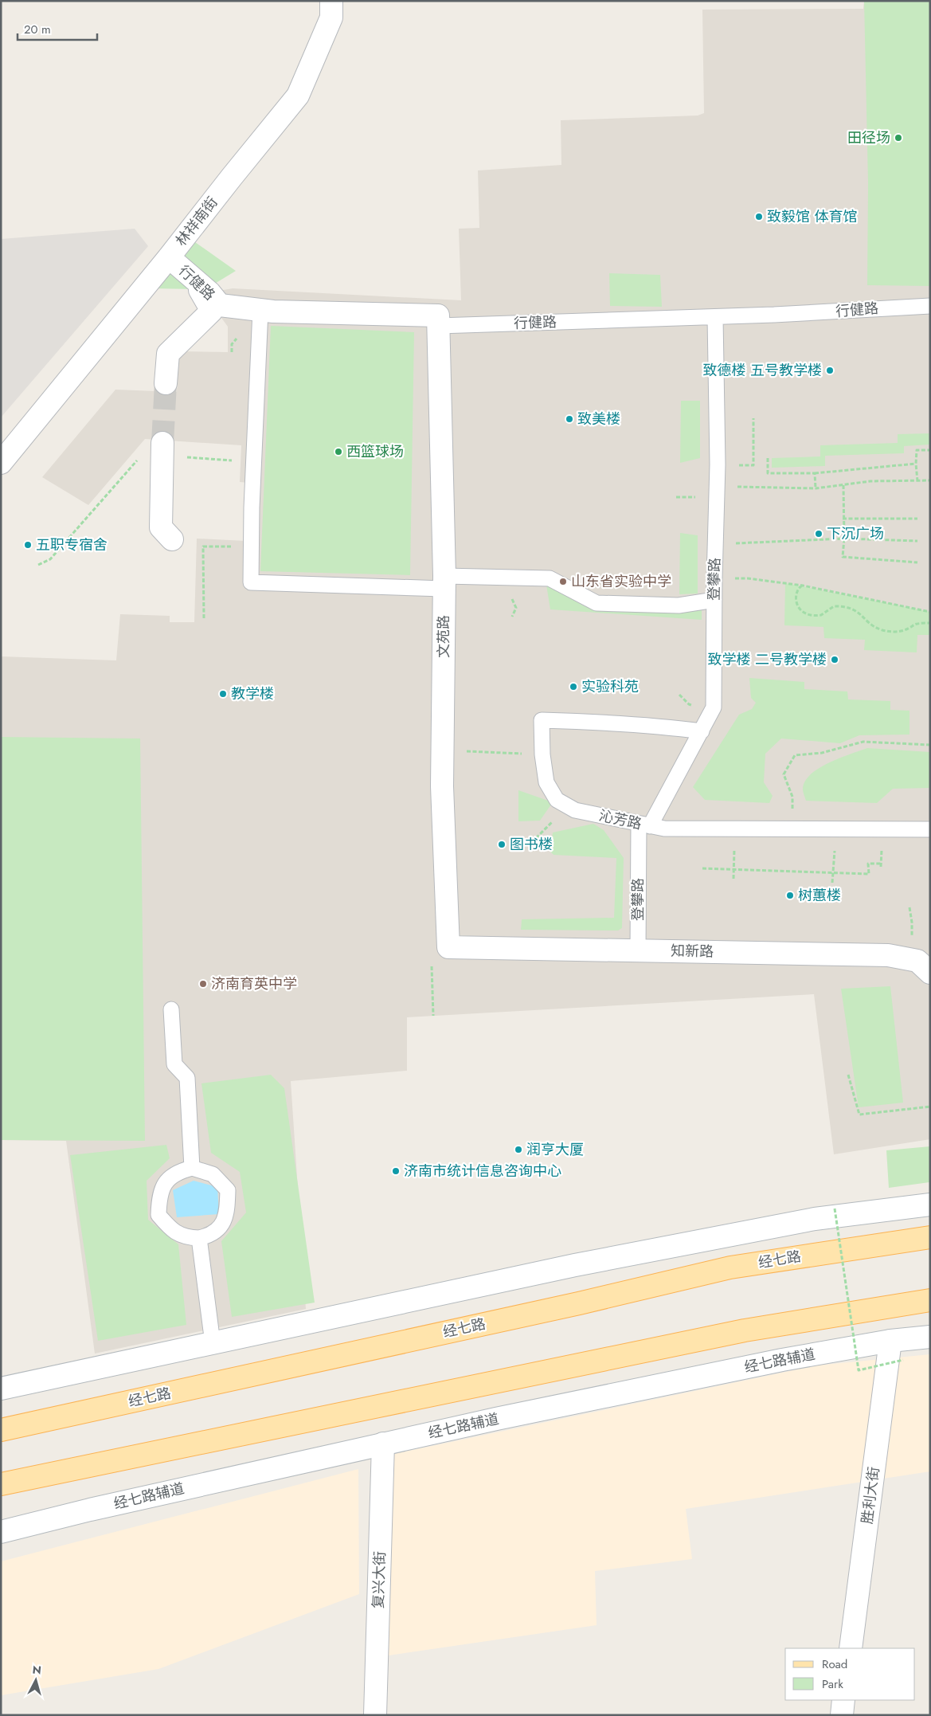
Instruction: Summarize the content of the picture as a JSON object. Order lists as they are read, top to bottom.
{
  "streets": {
    "main road": ["经七路"],
    "street": [
      "林祥南街",
      "行健路",
      "文苑路",
      "知新路",
      "经七路辅道",
      "胜利大街",
      "复兴大街"
    ],
    "lane": ["登攀路", "沁芳路"]
  },
  "crossings": [
    ["林祥南街", "行健路"],
    ["行健路", "登攀路"],
    ["行健路", "文苑路"],
    ["登攀路", "沁芳路"],
    ["登攀路", "知新路"],
    ["文苑路", "知新路"],
    ["经七路辅道", "胜利大街"],
    ["经七路辅道", "复兴大街"]
  ],
  "places": [
    "田径场",
    "致毅馆 体育馆",
    "致德楼 五号教学楼",
    "致美楼",
    "西篮球场",
    "下沉广场",
    "五职专宿舍",
    "山东省实验中学",
    "致学楼 二号教学楼",
    "实验科苑",
    "教学楼",
    "图书楼",
    "树蕙楼",
    "济南育英中学",
    "润亨大厦",
    "济南市统计信息咨询中心"
  ],
  "legend": ["Road", "Park"],
  "scale_bar": "20 m",
  "north": "top"
}
